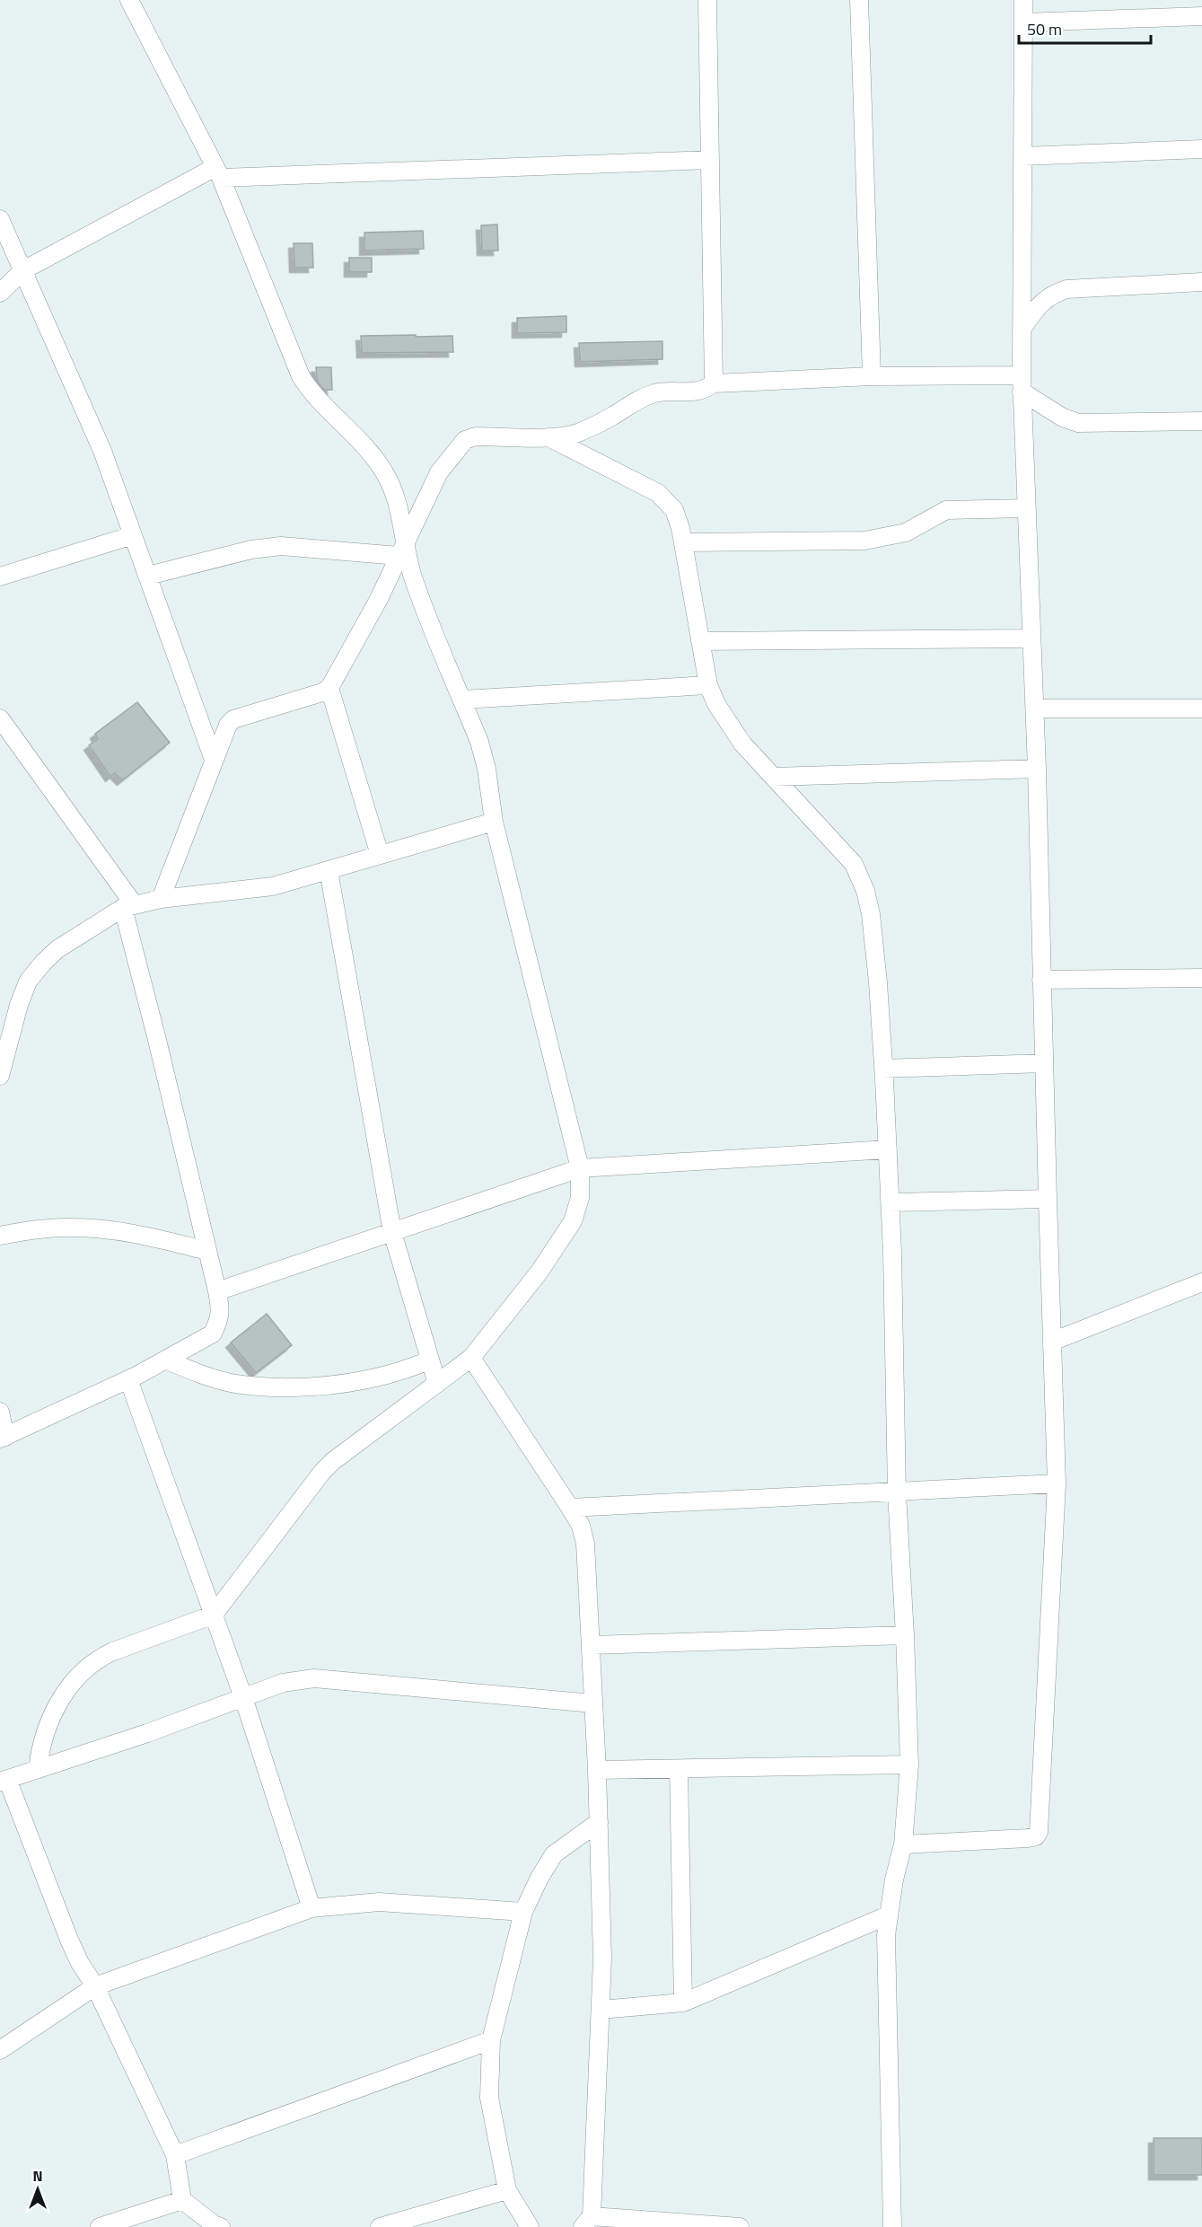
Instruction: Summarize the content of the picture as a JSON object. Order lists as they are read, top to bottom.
{
  "scale_bar": "50 m",
  "north": "top"
}
